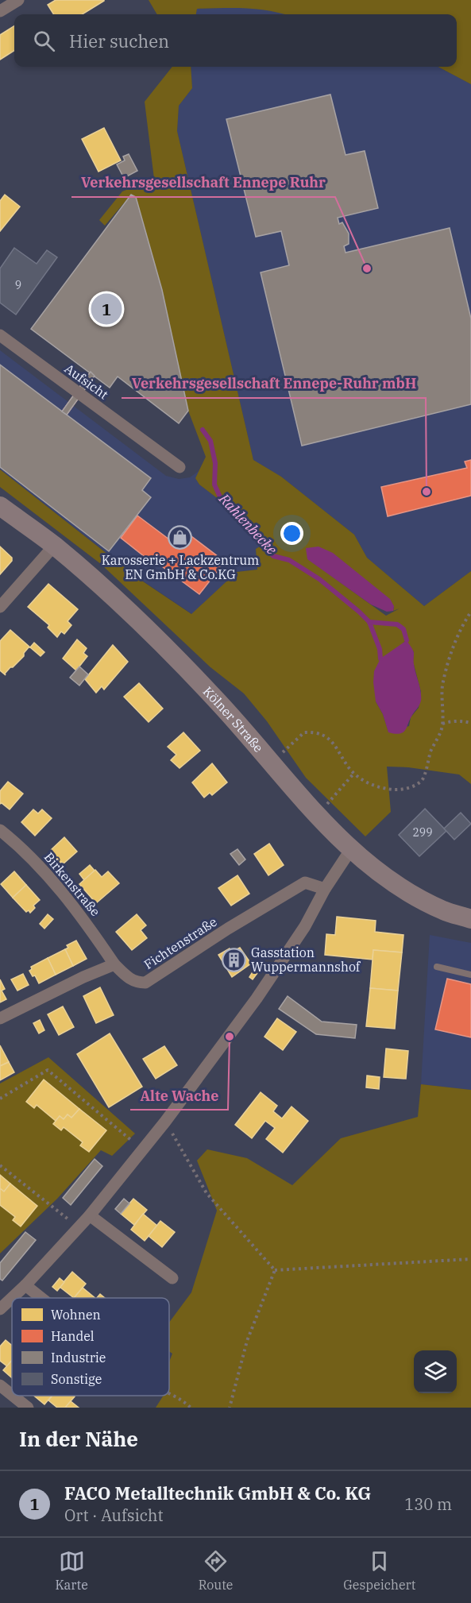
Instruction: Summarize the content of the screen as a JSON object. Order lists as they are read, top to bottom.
{
  "streets": {
    "main road": ["Kölner Straße"],
    "street": ["Aufsicht", "Birkenstraße", "Fichtenstraße"]
  },
  "crossings": [
    ["Birkenstraße", "Fichtenstraße"]
  ],
  "water": ["Rahlenbecke"],
  "places": {
    "other": ["Verkehrsgesellschaft Ennepe Ruhr", "Verkehrsgesellschaft Ennepe-Ruhr mbH", "Alte Wache"],
    "shop": ["Karosserie + Lackzentrum EN GmbH & Co.KG"],
    "building": ["Gasstation Wuppermannshof"]
  },
  "house_numbers": ["9", "299"],
  "legend": [
    "Wohnen",
    "Handel",
    "Industrie",
    "Sonstige"
  ],
  "page": {
    "search": "Hier suchen",
    "pins": "1",
    "heading": "In der Nähe",
    "list": [
      {
        "mark": "1",
        "name": "FACO Metalltechnik GmbH & Co. KG",
        "note": "Ort · Aufsicht",
        "value": "130 m"
      }
    ],
    "nav": ["Karte", "Route", "Gespeichert"]
  }
}
